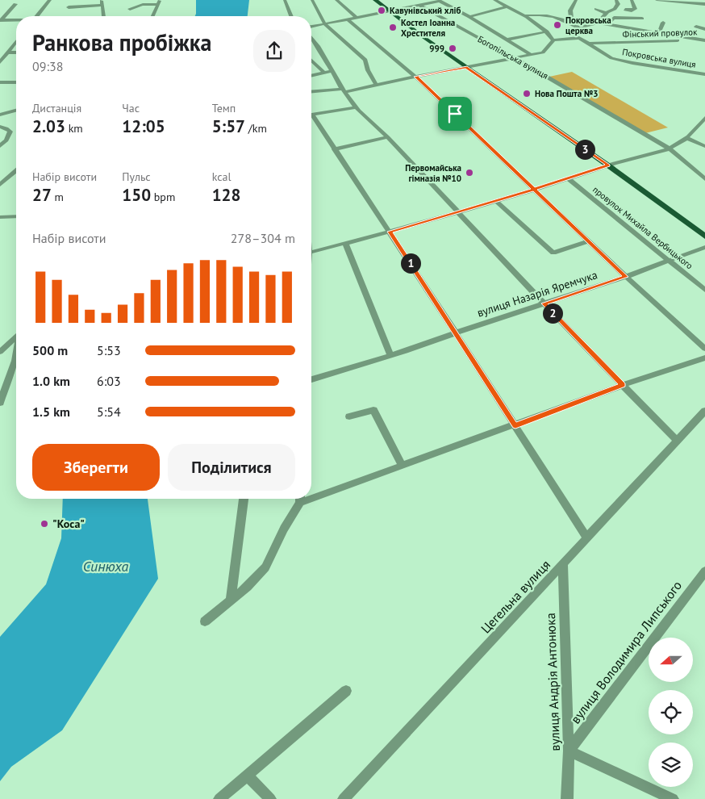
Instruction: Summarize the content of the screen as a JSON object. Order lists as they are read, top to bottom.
{
  "streets": {
    "street": [
      "Фінський провулок",
      "Богопільська вулиця",
      "Покровська вулиця",
      "провулок Михайла Вербицького",
      "вулиця Назарія Яремчука",
      "Цегельна вулиця",
      "вулиця Володимира Липського",
      "вулиця Андрія Антонюка"
    ]
  },
  "crossings": [
    ["Фінський провулок", "Покровська вулиця"],
    ["провулок Михайла Вербицького", "вулиця Назарія Яремчука"],
    ["Цегельна вулиця", "вулиця Андрія Антонюка"],
    ["вулиця Володимира Липського", "вулиця Андрія Антонюка"]
  ],
  "water": ["Синюха"],
  "places": [
    "Кавунівський хліб",
    "Покровська церква",
    "Костел Іоанна Хрестителя",
    "999",
    "Нова Пошта №3",
    "Первомайська гімназія №10",
    "\"Коса\""
  ],
  "north": "left",
  "page": {
    "heading": ["Ранкова пробіжка", "09:38"],
    "stats": [
      ["Дистанція", "2.03 km"],
      ["Час", "12:05"],
      ["Темп", "5:57 /km"],
      ["Набір висоти", "27 m"],
      ["Пульс", "150 bpm"],
      ["kcal", "128"]
    ],
    "pins": ["3", "1", "2"],
    "chart": ["Набір висоти", "278–304 m"],
    "list": [
      {
        "name": "500 m",
        "note": "5:53"
      },
      {
        "name": "1.0 km",
        "note": "6:03"
      },
      {
        "name": "1.5 km",
        "note": "5:54"
      }
    ],
    "buttons": ["Зберегти", "Поділитися"]
  }
}
